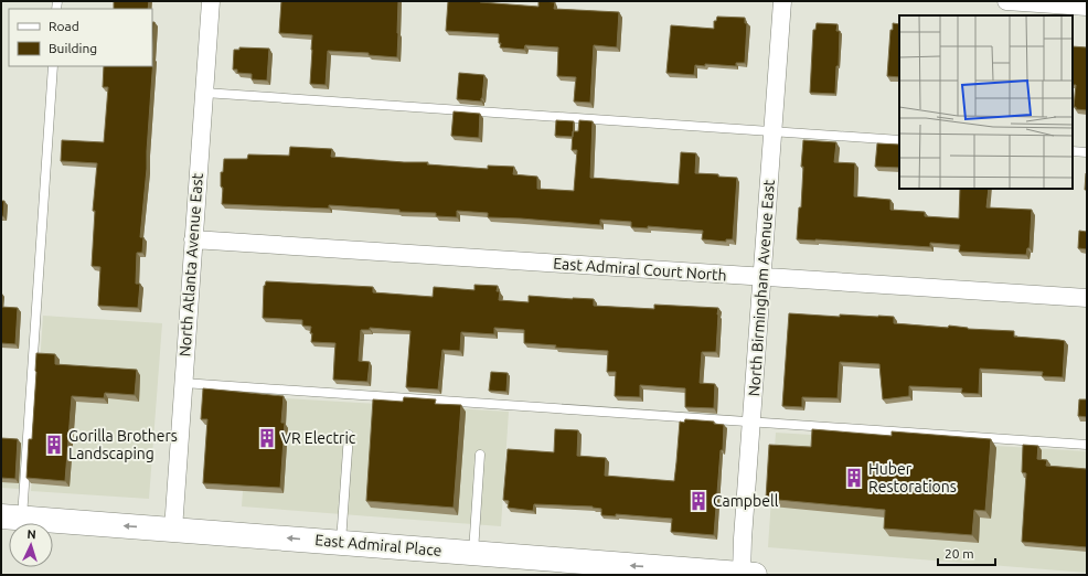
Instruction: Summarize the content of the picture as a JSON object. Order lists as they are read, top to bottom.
{
  "streets": {
    "main road": ["East Admiral Place"],
    "street": ["North Atlanta Avenue East", "East Admiral Court North", "North Birmingham Avenue East"]
  },
  "crossings": [
    ["North Atlanta Avenue East", "East Admiral Court North"],
    ["North Atlanta Avenue East", "East Admiral Place"],
    ["East Admiral Court North", "North Birmingham Avenue East"],
    ["North Birmingham Avenue East", "East Admiral Place"]
  ],
  "one_way": ["East Admiral Place"],
  "places": {
    "building": [
      "VR Electric",
      "Gorilla Brothers Landscaping",
      "Huber Restorations",
      "Campbell"
    ]
  },
  "legend": ["Road", "Building"],
  "scale_bar": "20 m",
  "north": "top"
}
